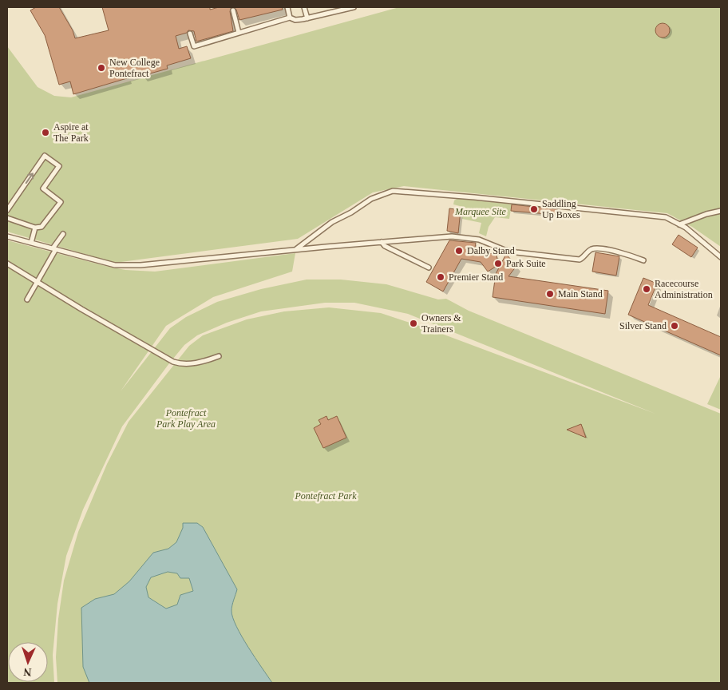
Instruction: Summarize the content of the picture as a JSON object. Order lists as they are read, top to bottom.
{
  "parks": ["Marquee Site", "Pontefract Park Play Area", "Pontefract Park"],
  "places": [
    "New College Pontefract",
    "Aspire at The Park",
    "Saddling Up Boxes",
    "Dalby Stand",
    "Park Suite",
    "Premier Stand",
    "Racecourse Administration",
    "Main Stand",
    "Owners & Trainers",
    "Silver Stand"
  ],
  "north": "bottom"
}
